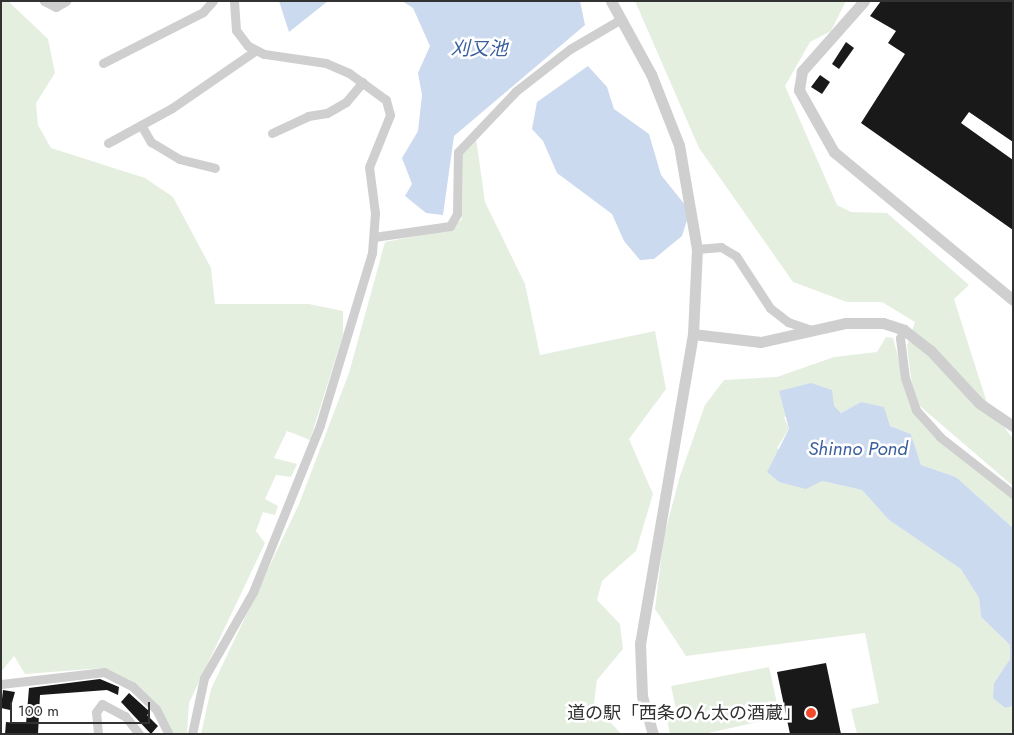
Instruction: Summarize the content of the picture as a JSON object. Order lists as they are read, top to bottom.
{
  "water": ["刈又池", "Shinno Pond"],
  "places": ["道の駅「西条のん太の酒蔵」"],
  "scale_bar": "100 m"
}
